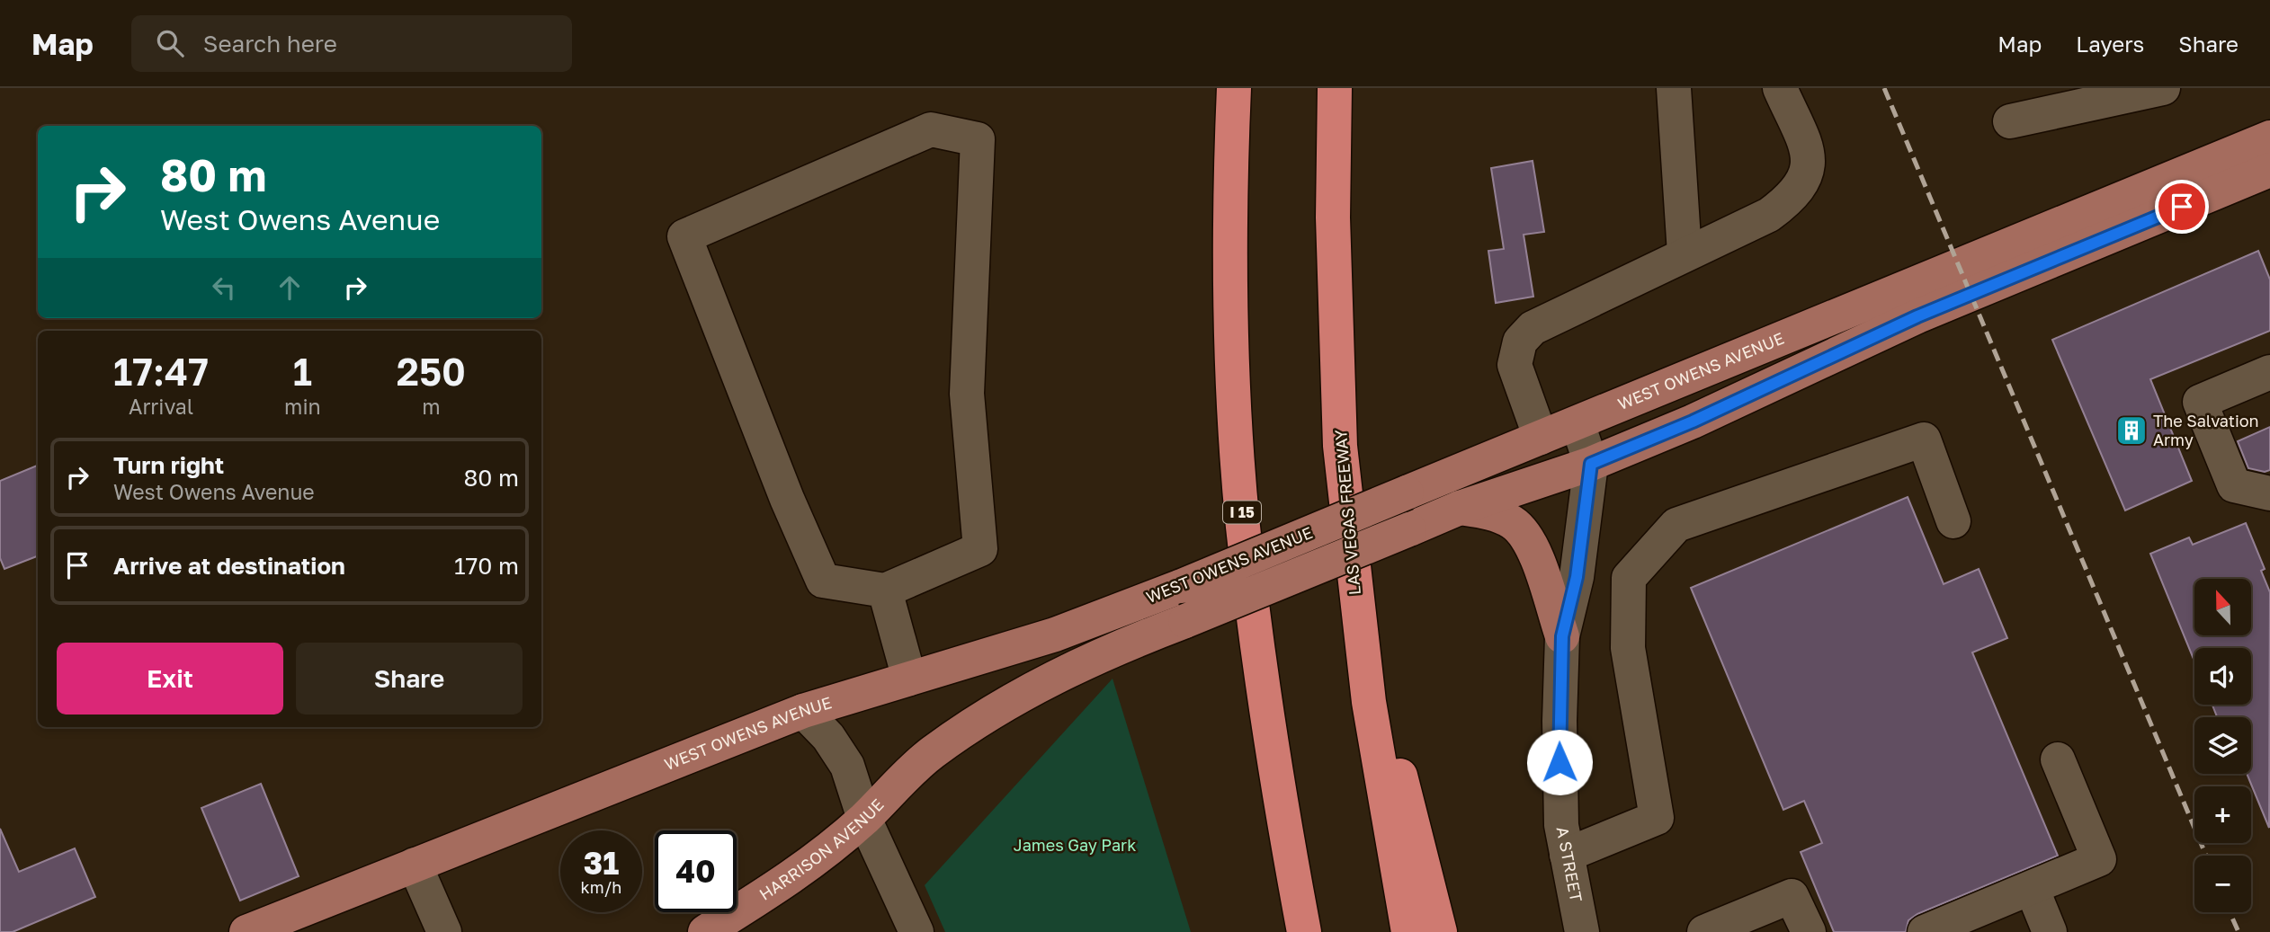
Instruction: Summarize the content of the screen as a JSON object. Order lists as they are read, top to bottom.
{
  "streets": {
    "highway": ["I 15", "LAS VEGAS FREEWAY"],
    "main road": ["WEST OWENS AVENUE", "HARRISON AVENUE"],
    "street": ["A STREET"]
  },
  "crossings": [
    ["WEST OWENS AVENUE", "A STREET"]
  ],
  "parks": ["James Gay Park"],
  "places": {
    "building": ["The Salvation Army"]
  },
  "north": "top",
  "page": {
    "header": "Map",
    "search": "Search here",
    "nav": ["Map", "Layers", "Share"],
    "turn": ["80 m", "West Owens Avenue"],
    "eta": [
      "17:47",
      "Arrival",
      "1",
      "min",
      "250",
      "m"
    ],
    "list": [
      {
        "name": "Turn right",
        "note": "West Owens Avenue",
        "value": "80 m"
      },
      {
        "name": "Arrive at destination",
        "value": "170 m"
      }
    ],
    "map_buttons": ["+", "−"],
    "buttons": ["Exit", "Share"],
    "speed": "31 km/h",
    "limit": "40"
  }
}
